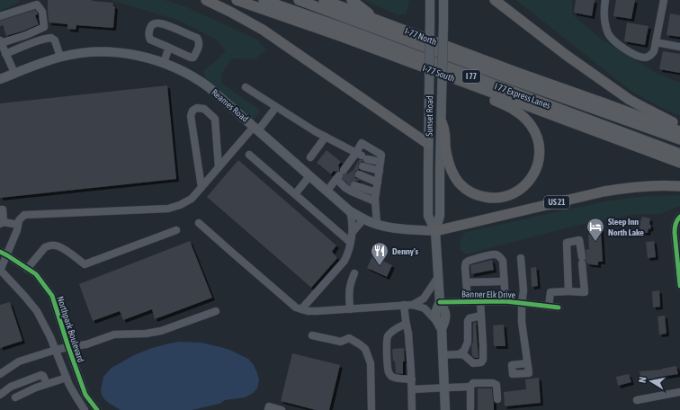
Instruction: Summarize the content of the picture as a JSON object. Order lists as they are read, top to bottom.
{
  "streets": {
    "highway": [
      "I-77 North",
      "I-77 South",
      "I 77",
      "I 77 Express Lanes",
      "US 21"
    ],
    "main road": ["Reames Road", "Sunset Road"],
    "street": ["Banner Elk Drive", "Northpark Boulevard"]
  },
  "crossings": [
    ["Reames Road", "Sunset Road"],
    ["Reames Road", "US 21"],
    ["Sunset Road", "US 21"],
    ["Sunset Road", "Banner Elk Drive"]
  ],
  "places": {
    "hotel": ["Sleep Inn North Lake"],
    "restaurant": ["Denny's"]
  },
  "north": "left"
}
